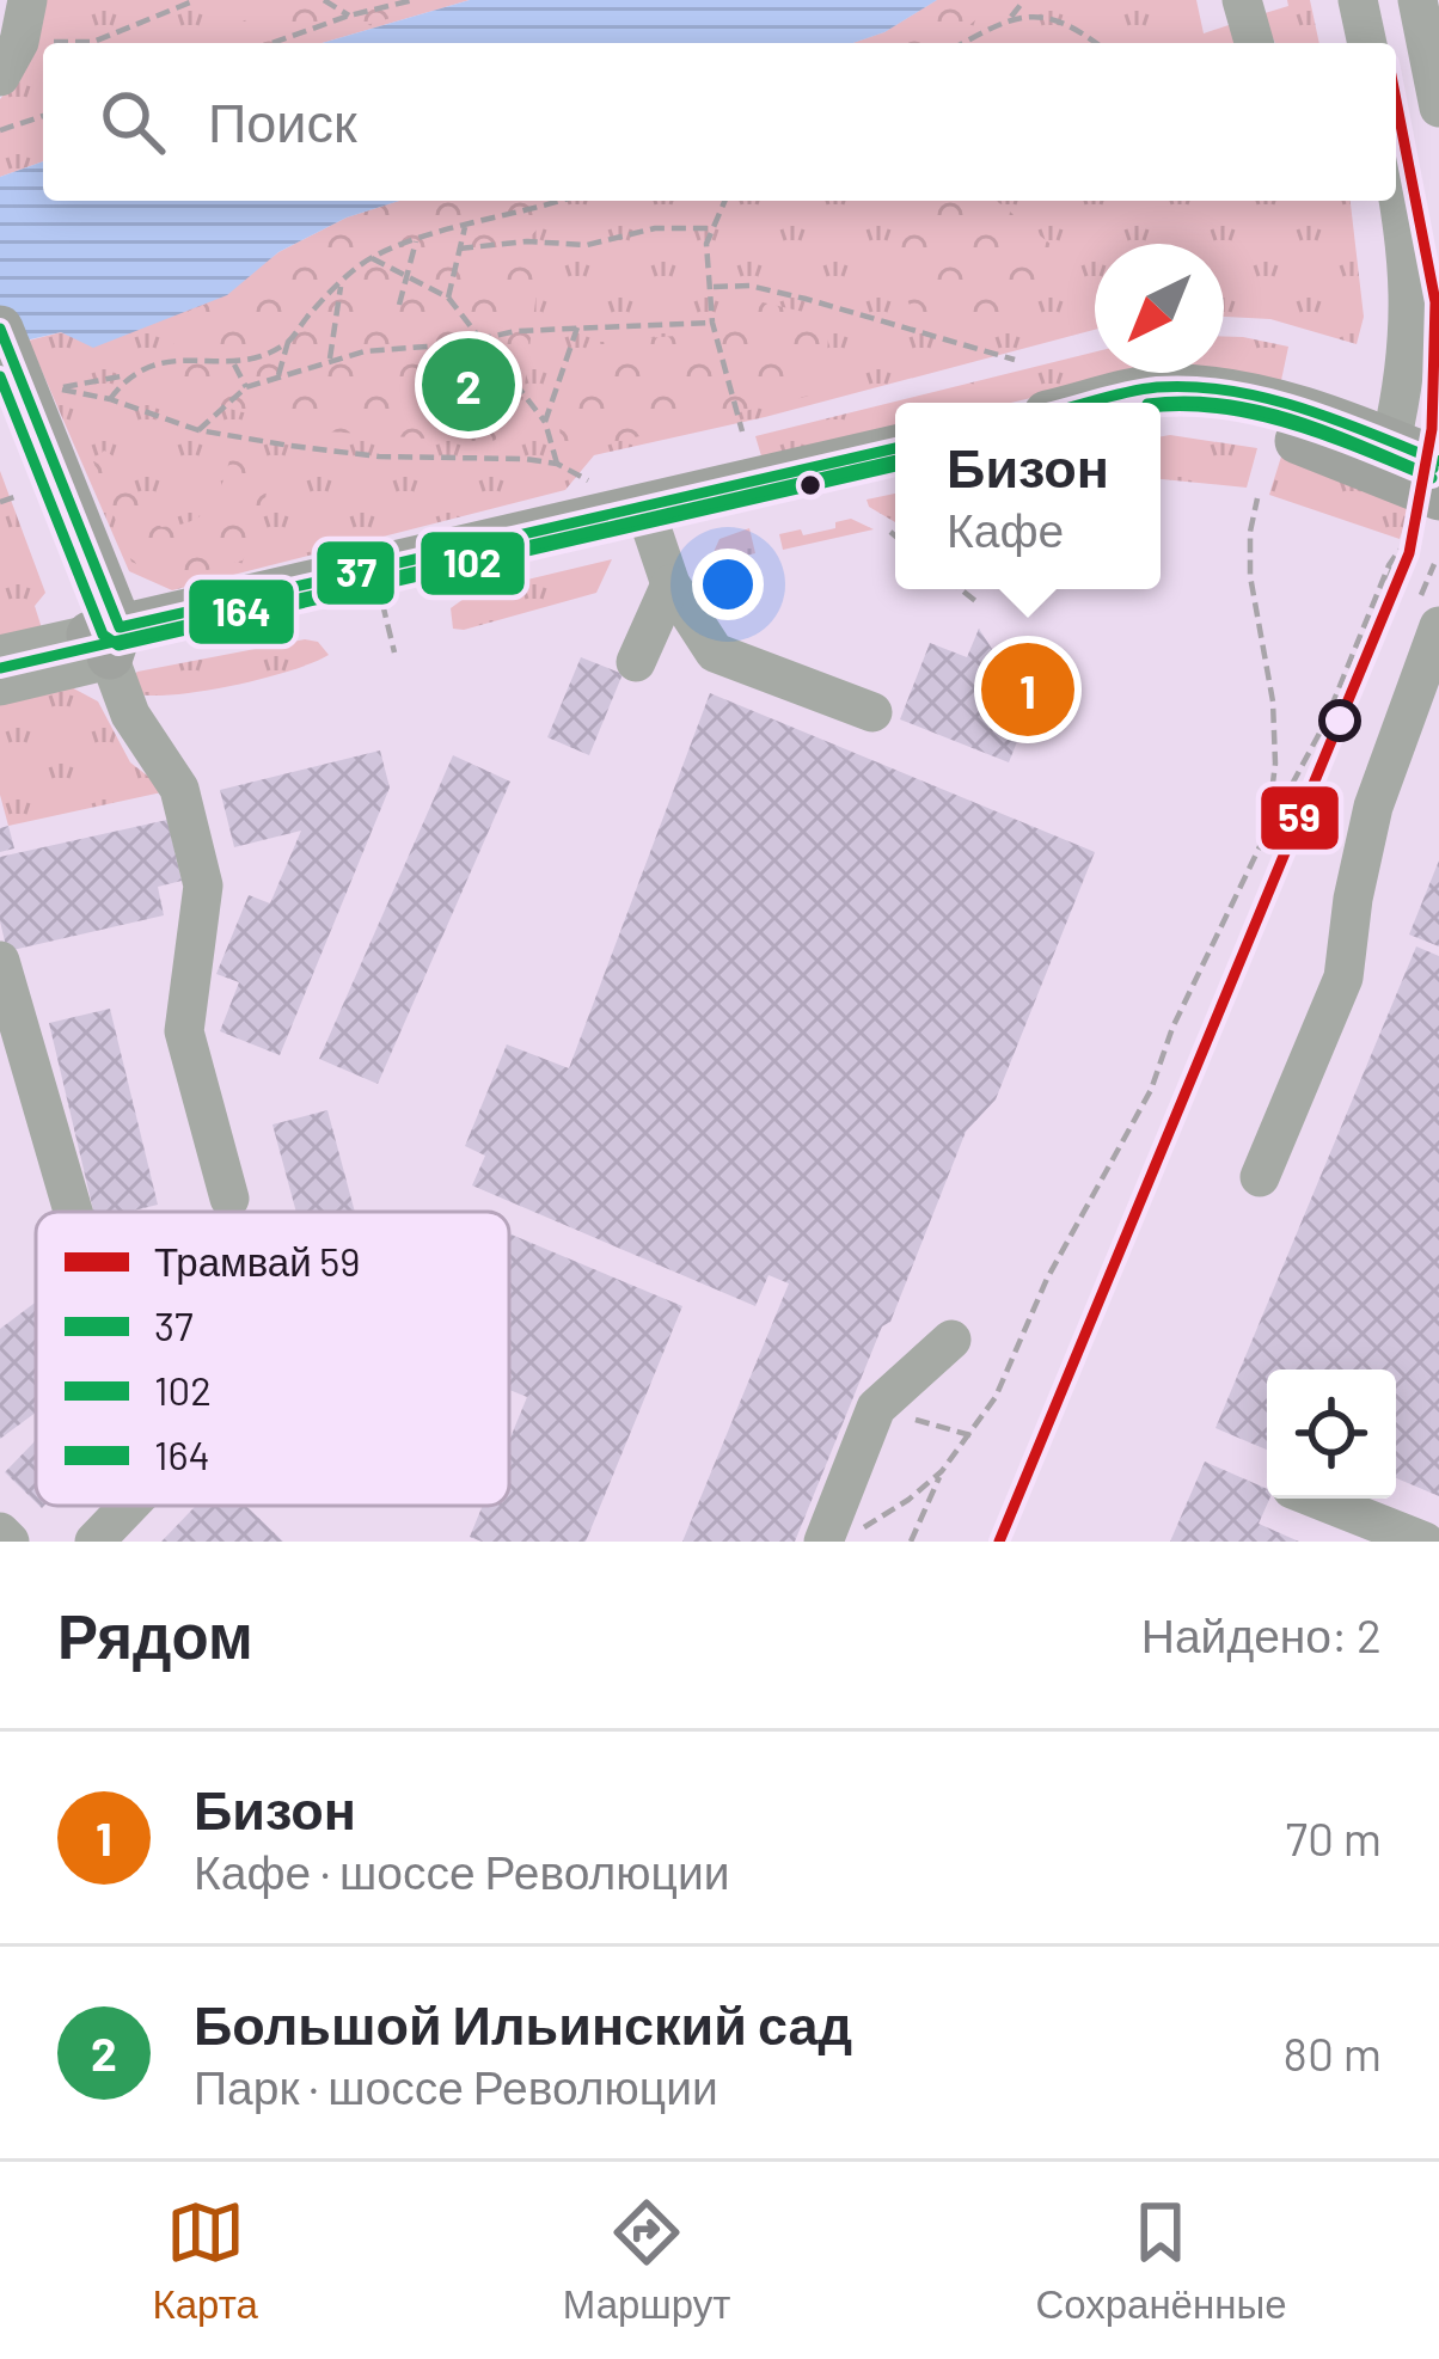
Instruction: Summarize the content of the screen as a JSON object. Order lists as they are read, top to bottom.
{
  "lines": [
    "tram line 59",
    "transit line 37",
    "transit line 102",
    "transit line 164"
  ],
  "legend": [
    "Трамвай 59",
    "37",
    "102",
    "164"
  ],
  "north": "bottom left",
  "page": {
    "search": "Поиск",
    "pins": ["2", "1"],
    "popup": ["Бизон", "Кафе"],
    "heading": ["Рядом", "Найдено: 2"],
    "list": [
      {
        "mark": "1",
        "name": "Бизон",
        "note": "Кафе · шоссе Революции",
        "value": "70 m"
      },
      {
        "mark": "2",
        "name": "Большой Ильинский сад",
        "note": "Парк · шоссе Революции",
        "value": "80 m"
      }
    ],
    "nav": ["Карта", "Маршрут", "Сохранённые"]
  }
}
